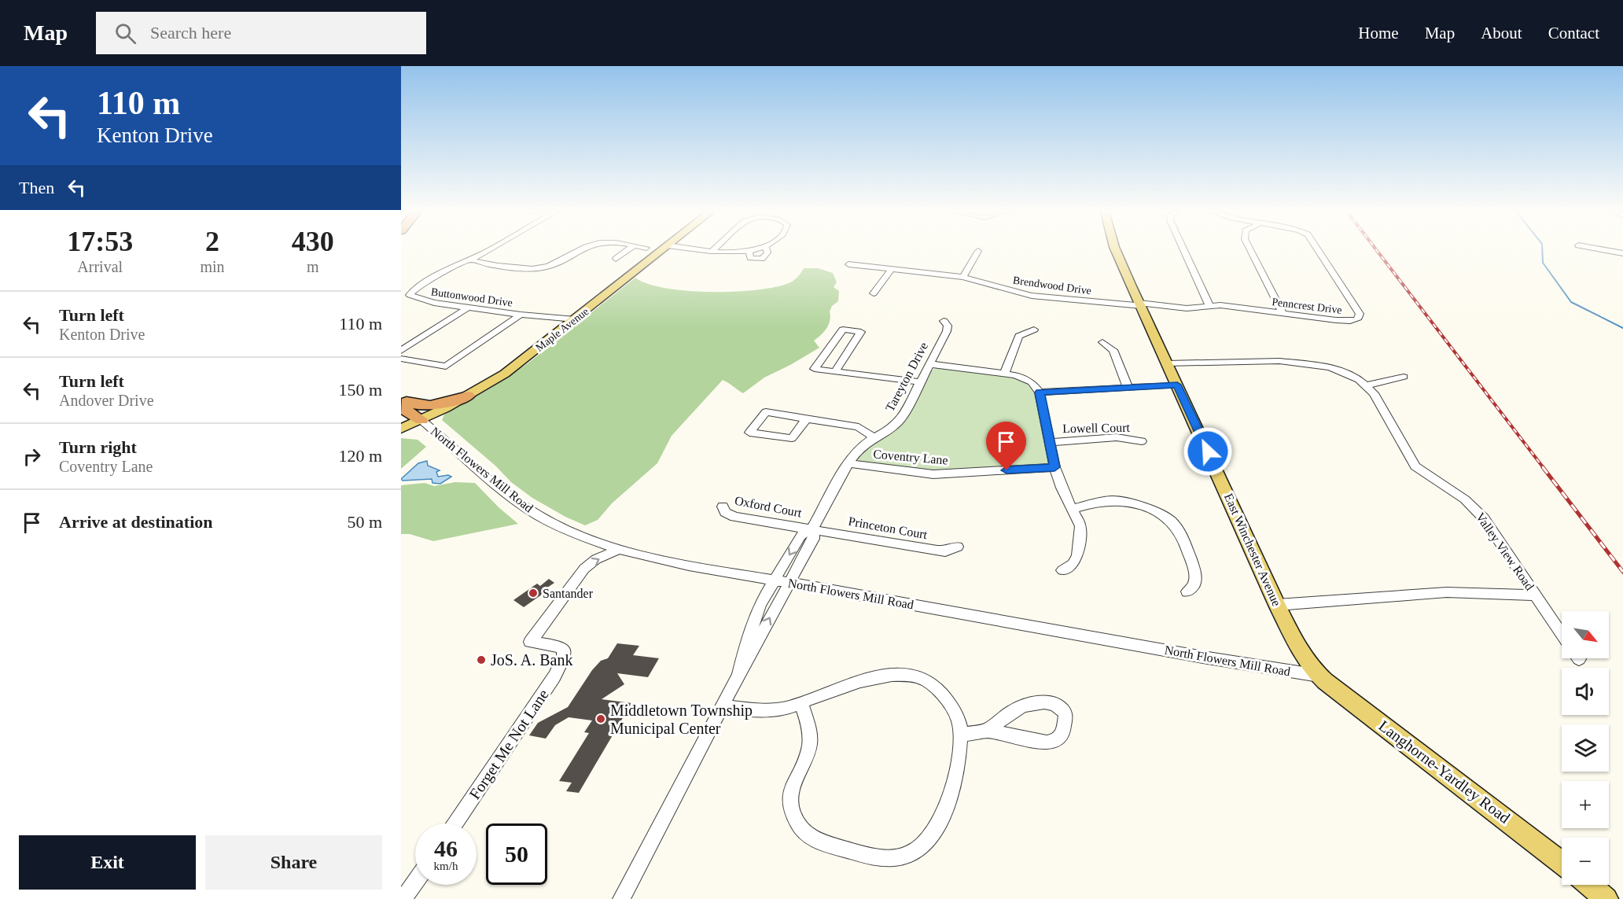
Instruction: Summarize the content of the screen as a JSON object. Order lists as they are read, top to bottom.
{
  "streets": {
    "main road": ["Maple Avenue", "East Winchester Avenue", "Langhorne-Yardley Road"],
    "street": [
      "Brendwood Drive",
      "Buttonwood Drive",
      "Penncrest Drive",
      "Tareyton Drive",
      "Lowell Court",
      "Coventry Lane",
      "North Flowers Mill Road",
      "Oxford Court",
      "Princeton Court",
      "Valley View Road",
      "Forget Me Not Lane"
    ]
  },
  "crossings": [
    ["Brendwood Drive", "Penncrest Drive"],
    ["Brendwood Drive", "East Winchester Avenue"],
    ["Buttonwood Drive", "Maple Avenue"],
    ["Penncrest Drive", "East Winchester Avenue"],
    ["Maple Avenue", "North Flowers Mill Road"],
    ["Tareyton Drive", "Coventry Lane"],
    ["Tareyton Drive", "North Flowers Mill Road"],
    ["Tareyton Drive", "Oxford Court"],
    ["Tareyton Drive", "Princeton Court"],
    ["North Flowers Mill Road", "East Winchester Avenue"],
    ["North Flowers Mill Road", "Forget Me Not Lane"],
    ["North Flowers Mill Road", "Langhorne-Yardley Road"],
    ["Oxford Court", "Princeton Court"],
    ["East Winchester Avenue", "Valley View Road"],
    ["East Winchester Avenue", "Langhorne-Yardley Road"]
  ],
  "one_way": ["Forget Me Not Lane"],
  "places": ["Santander", "JoS. A. Bank", "Middletown Township Municipal Center"],
  "north": "bottom right",
  "page": {
    "header": "Map",
    "search": "Search here",
    "nav": [
      "Home",
      "Map",
      "About",
      "Contact"
    ],
    "turn": ["110 m", "Kenton Drive"],
    "then": "Then",
    "eta": [
      "17:53",
      "Arrival",
      "2",
      "min",
      "430",
      "m"
    ],
    "list": [
      {
        "name": "Turn left",
        "note": "Kenton Drive",
        "value": "110 m"
      },
      {
        "name": "Turn left",
        "note": "Andover Drive",
        "value": "150 m"
      },
      {
        "name": "Turn right",
        "note": "Coventry Lane",
        "value": "120 m"
      },
      {
        "name": "Arrive at destination",
        "value": "50 m"
      }
    ],
    "map_buttons": ["+", "−"],
    "speed": "46 km/h",
    "limit": "50",
    "buttons": ["Exit", "Share"]
  }
}
